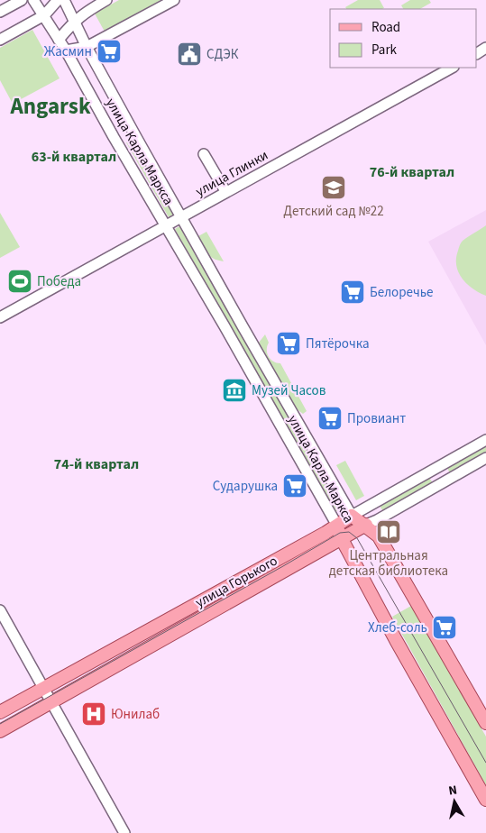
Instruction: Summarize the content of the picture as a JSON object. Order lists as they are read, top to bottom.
{
  "streets": {
    "main road": ["улица Карла Маркса", "улица Горького"],
    "street": ["улица Глинки"]
  },
  "crossings": [
    ["улица Карла Маркса", "улица Глинки"],
    ["улица Карла Маркса", "улица Горького"]
  ],
  "districts": [
    "Angarsk",
    "63-й квартал",
    "76-й квартал",
    "74-й квартал"
  ],
  "places": {
    "supermarket": [
      "Жасмин",
      "Белоречье",
      "Пятёрочка",
      "Провиант",
      "Сударушка",
      "Хлеб-соль"
    ],
    "public building": ["СДЭК"],
    "school or university": ["Детский сад №22"],
    "sports": ["Победа"],
    "museum": ["Музей Часов"],
    "library": ["Центральная детская библиотека"],
    "hospital": ["Юнилаб"]
  },
  "legend": ["Road", "Park"],
  "north": "top"
}
